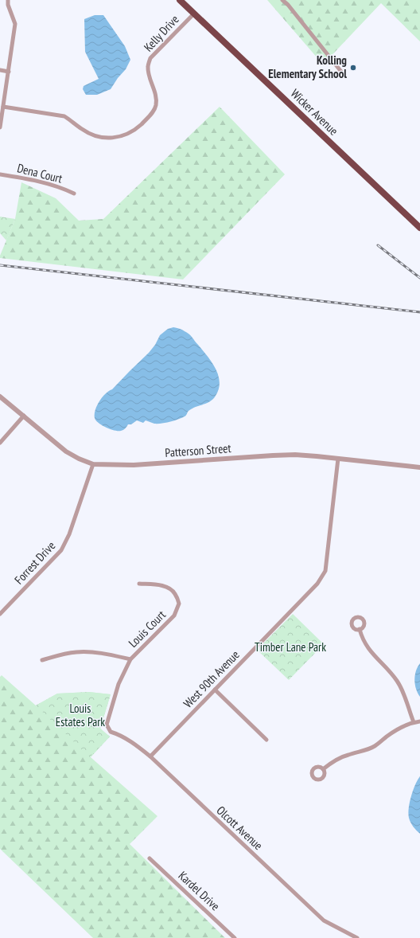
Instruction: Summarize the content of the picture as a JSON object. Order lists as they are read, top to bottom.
{
  "streets": {
    "highway": ["Wicker Avenue"],
    "street": [
      "Kelly Drive",
      "Dena Court",
      "Patterson Street",
      "Forrest Drive",
      "Louis Court",
      "West 90th Avenue",
      "Olcott Avenue",
      "Kardel Drive"
    ]
  },
  "crossings": [
    ["Kelly Drive", "Wicker Avenue"],
    ["Patterson Street", "Forrest Drive"],
    ["Patterson Street", "West 90th Avenue"],
    ["Louis Court", "Olcott Avenue"],
    ["West 90th Avenue", "Olcott Avenue"]
  ],
  "parks": ["Timber Lane Park", "Louis Estates Park"],
  "places": ["Kolling Elementary School"]
}
